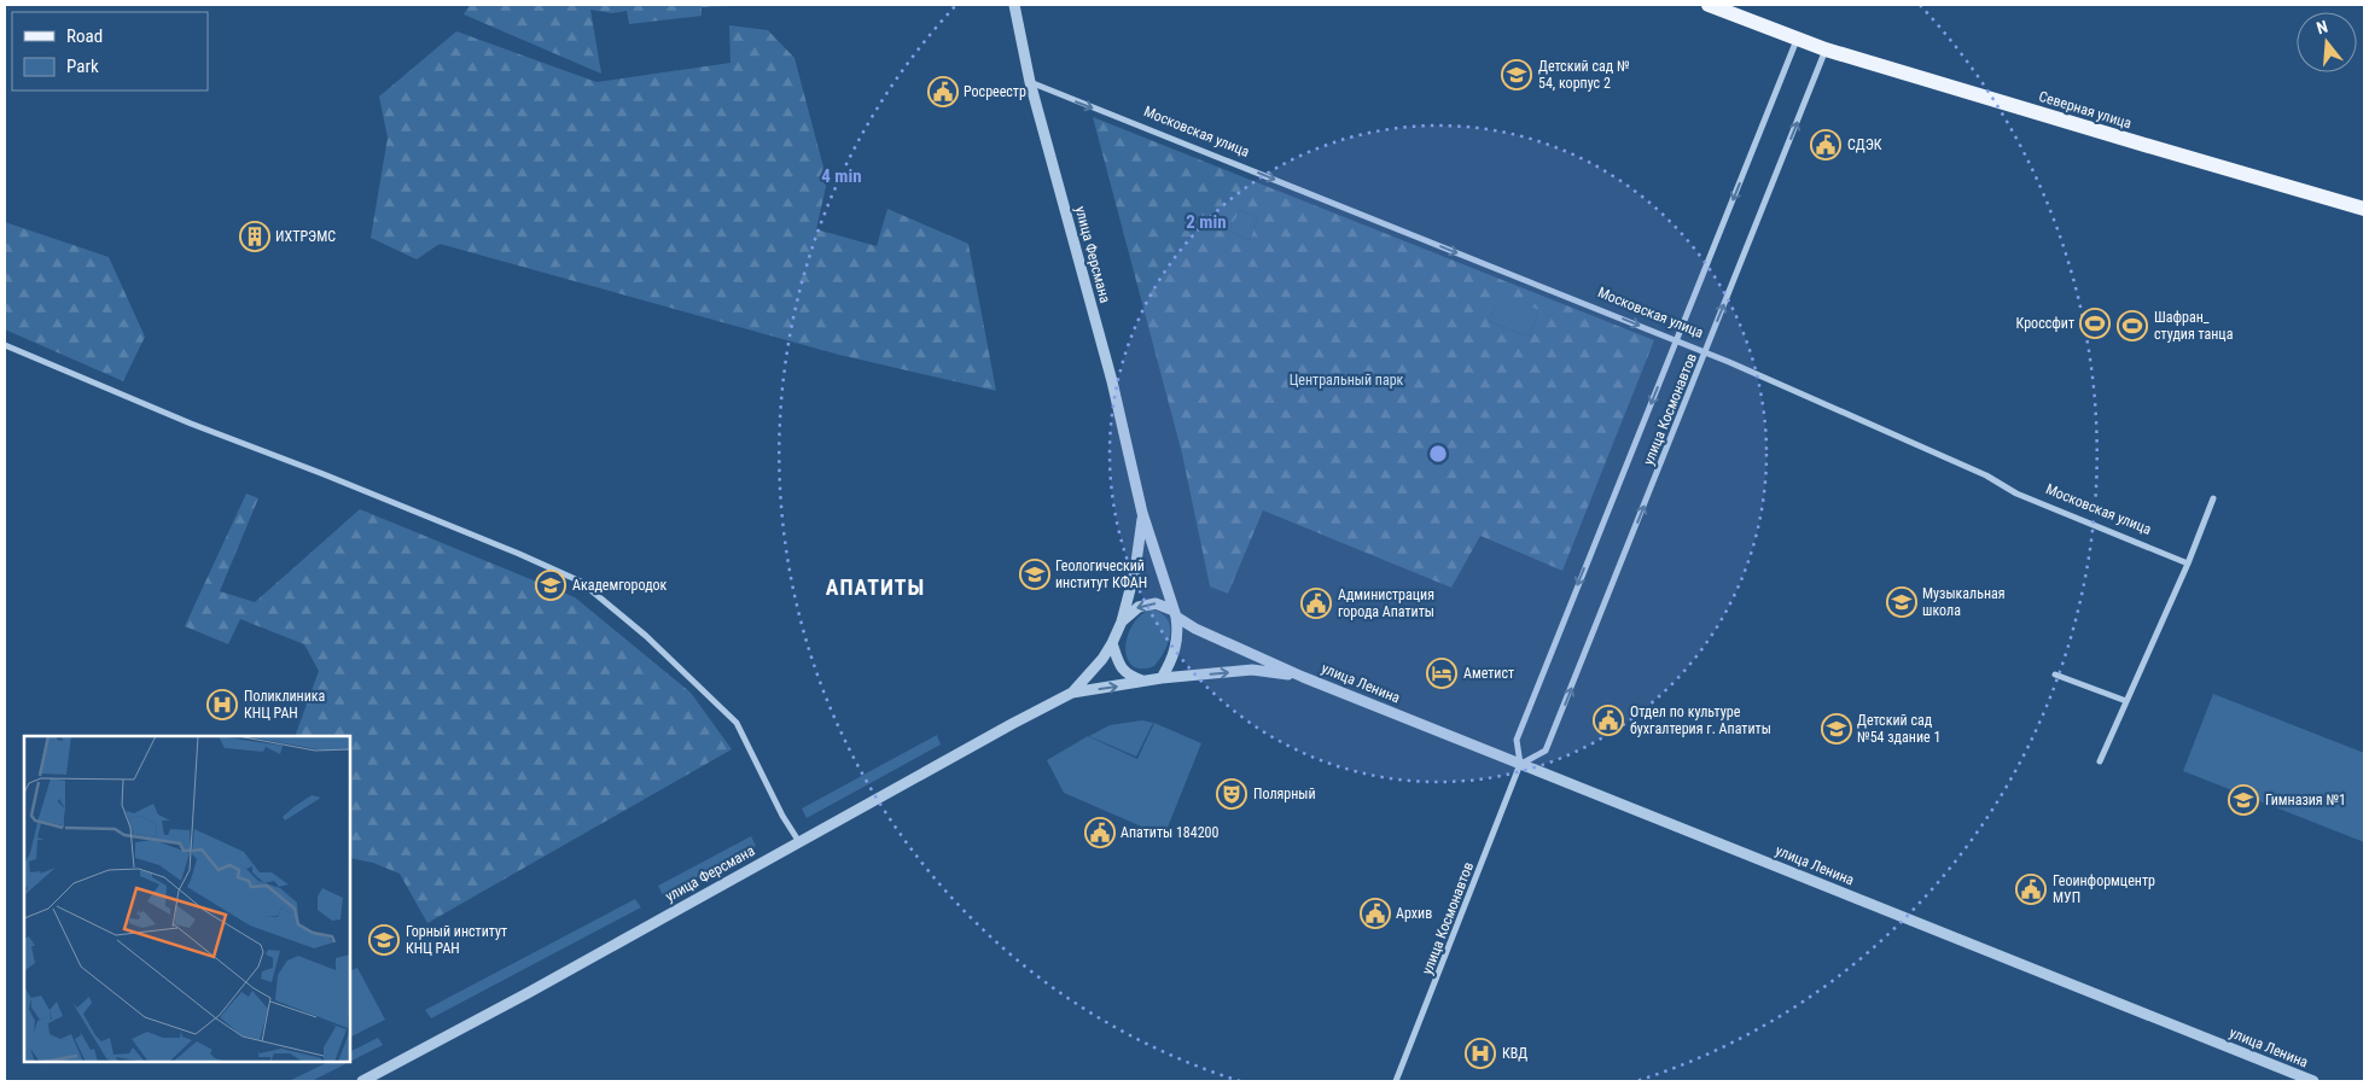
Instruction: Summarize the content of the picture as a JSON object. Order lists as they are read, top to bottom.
{
  "streets": {
    "main road": ["Северная улица"],
    "street": [
      "Московская улица",
      "улица Ферсмана",
      "улица Космонавтов",
      "улица Ленина"
    ]
  },
  "crossings": [
    ["Северная улица", "улица Космонавтов"],
    ["Московская улица", "улица Ферсмана"],
    ["Московская улица", "улица Космонавтов"],
    ["улица Ферсмана", "улица Ленина"],
    ["улица Космонавтов", "улица Ленина"]
  ],
  "one_way": ["Московская улица"],
  "districts": ["АПАТИТЫ"],
  "parks": ["Центральный парк"],
  "places": {
    "school or university": [
      "Детский сад № 54, корпус 2",
      "Геологический институт КФАН",
      "Академгородок",
      "Музыкальная школа",
      "Детский сад №54 здание 1",
      "Гимназия №1",
      "Горный институт КНЦ РАН"
    ],
    "public building": [
      "Росреестр",
      "СДЭК",
      "Администрация города Апатиты",
      "Отдел по культуре бухгалтерия г. Апатиты",
      "Апатиты 184200",
      "Геоинформцентр МУП",
      "Архив"
    ],
    "building": ["ИХТРЭМС"],
    "sports": ["Кроссфит", "Шафран_ студия танца"],
    "hotel": ["Аметист"],
    "hospital": ["Поликлиника КНЦ РАН", "КВД"],
    "theatre": ["Полярный"]
  },
  "legend": ["Road", "Park"],
  "north": "top",
  "rings": ["4 min", "2 min"]
}
